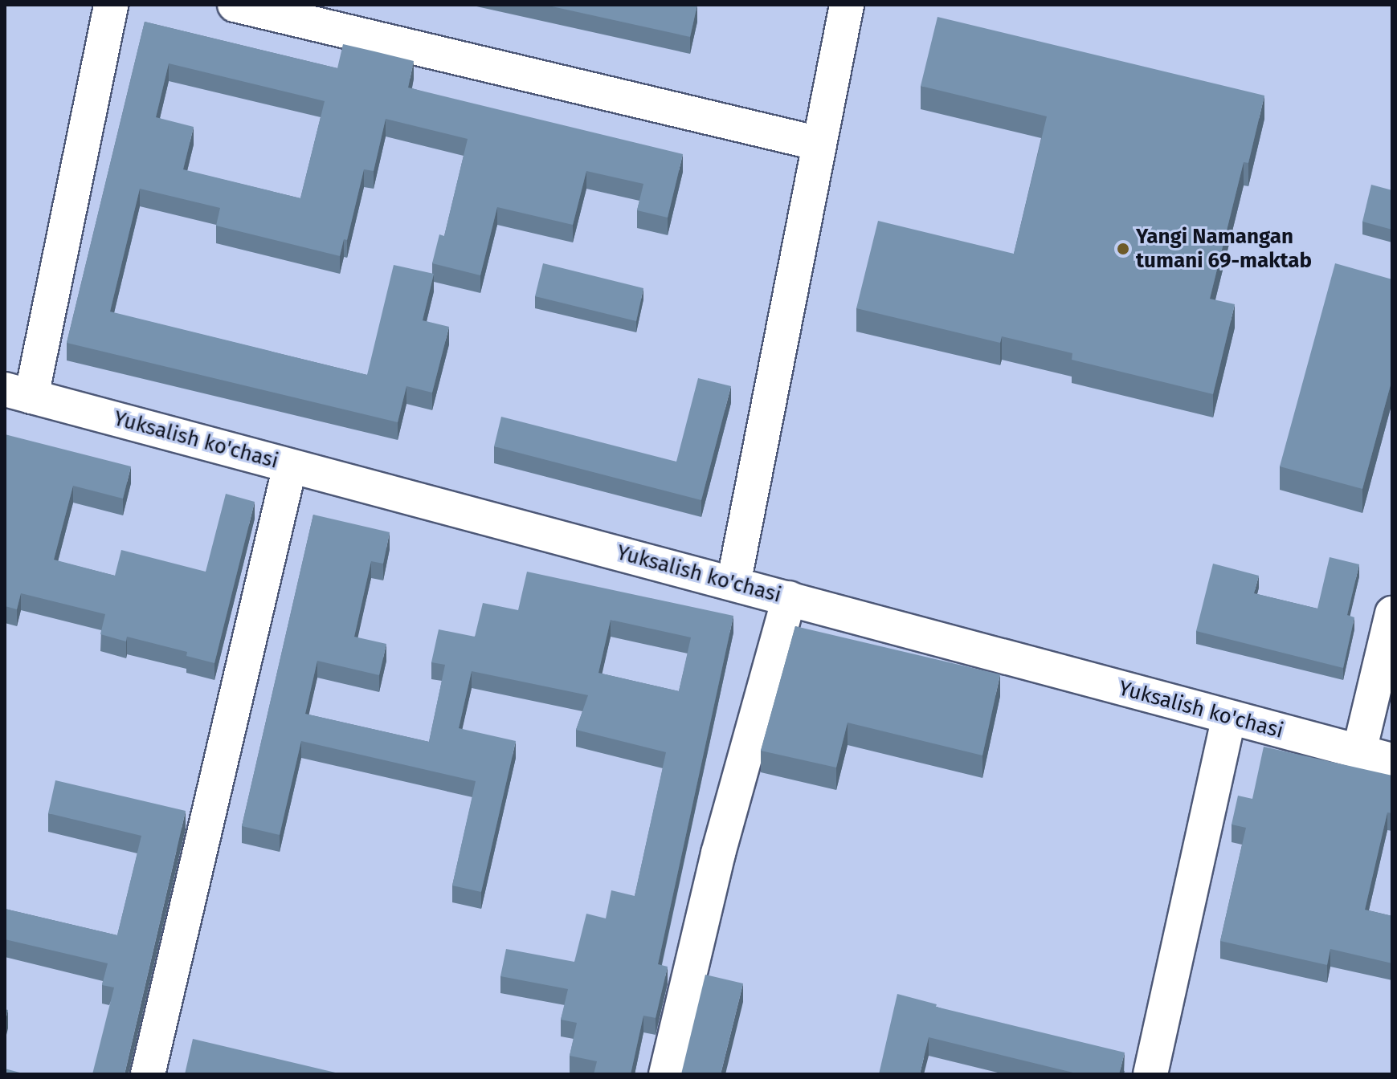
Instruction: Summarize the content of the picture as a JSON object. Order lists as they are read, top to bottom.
{
  "streets": {
    "street": ["Yuksalish ko'chasi"]
  },
  "places": ["Yangi Namangan tumani 69-maktab"]
}
